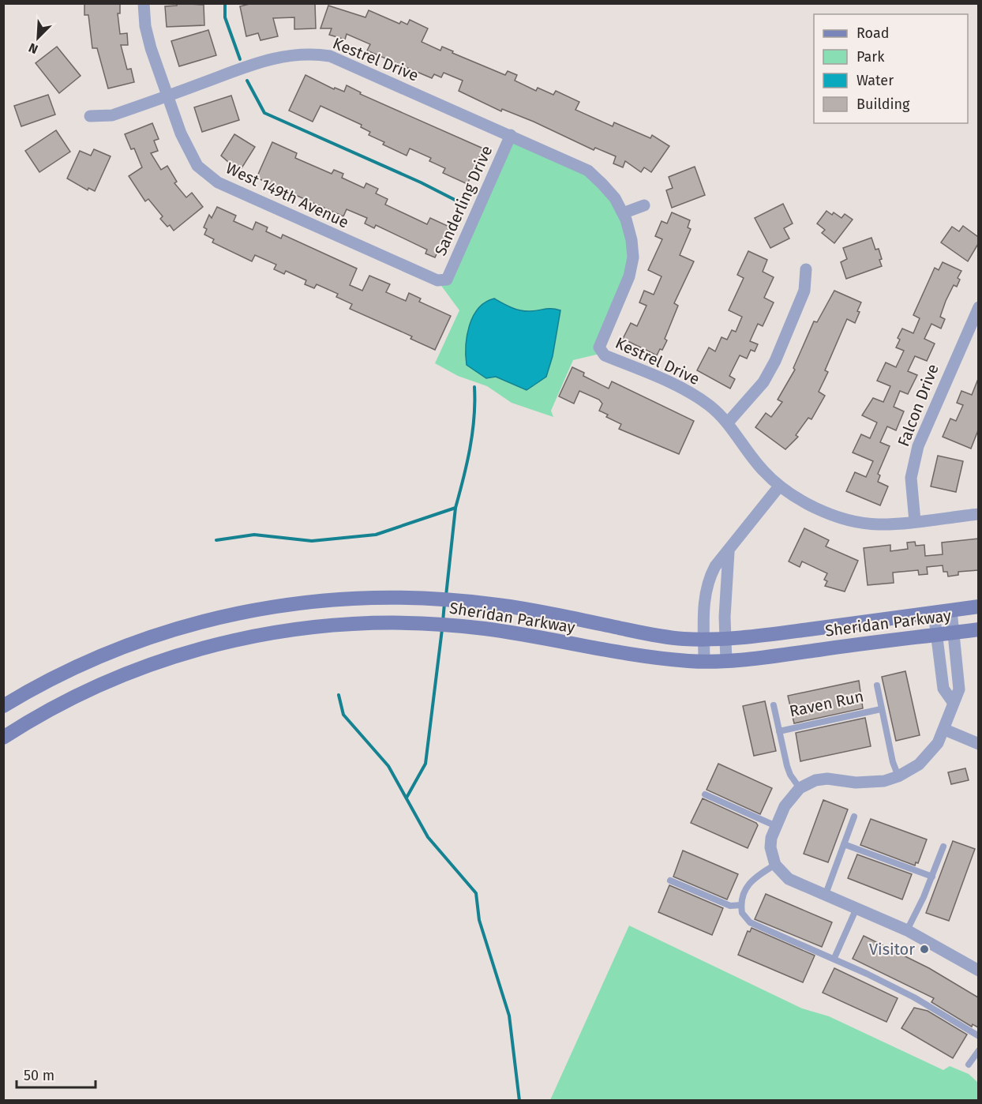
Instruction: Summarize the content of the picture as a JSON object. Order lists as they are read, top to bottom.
{
  "streets": {
    "main road": ["Sheridan Parkway"],
    "street": [
      "Kestrel Drive",
      "West 149th Avenue",
      "Sanderling Drive",
      "Falcon Drive"
    ],
    "lane": ["Raven Run"]
  },
  "crossings": [
    ["Kestrel Drive", "West 149th Avenue"],
    ["Kestrel Drive", "Sanderling Drive"],
    ["Kestrel Drive", "Falcon Drive"],
    ["West 149th Avenue", "Sanderling Drive"]
  ],
  "places": ["Visitor"],
  "legend": [
    "Road",
    "Park",
    "Water",
    "Building"
  ],
  "scale_bar": "50 m",
  "north": "bottom left"
}
